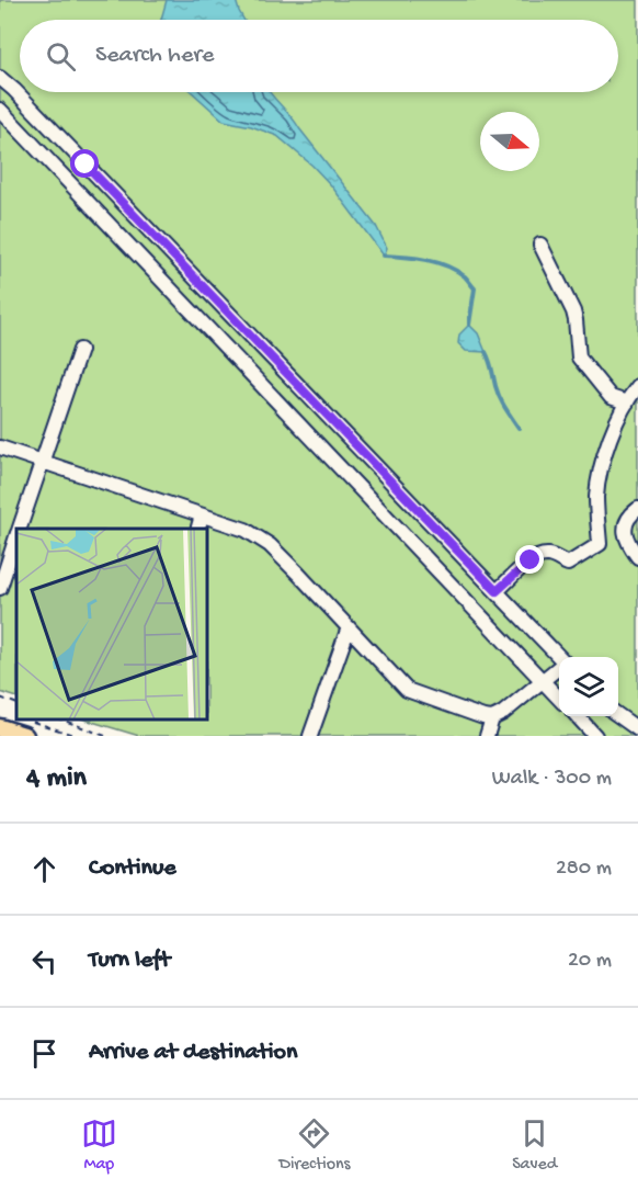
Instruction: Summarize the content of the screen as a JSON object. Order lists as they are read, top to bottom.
{
  "north": "right",
  "page": {
    "search": "Search here",
    "heading": ["4 min", "Walk · 300 m"],
    "list": [
      ["Continue", "280 m"],
      ["Turn left", "20 m"],
      "Arrive at destination"
    ],
    "nav": ["Map", "Directions", "Saved"]
  }
}
